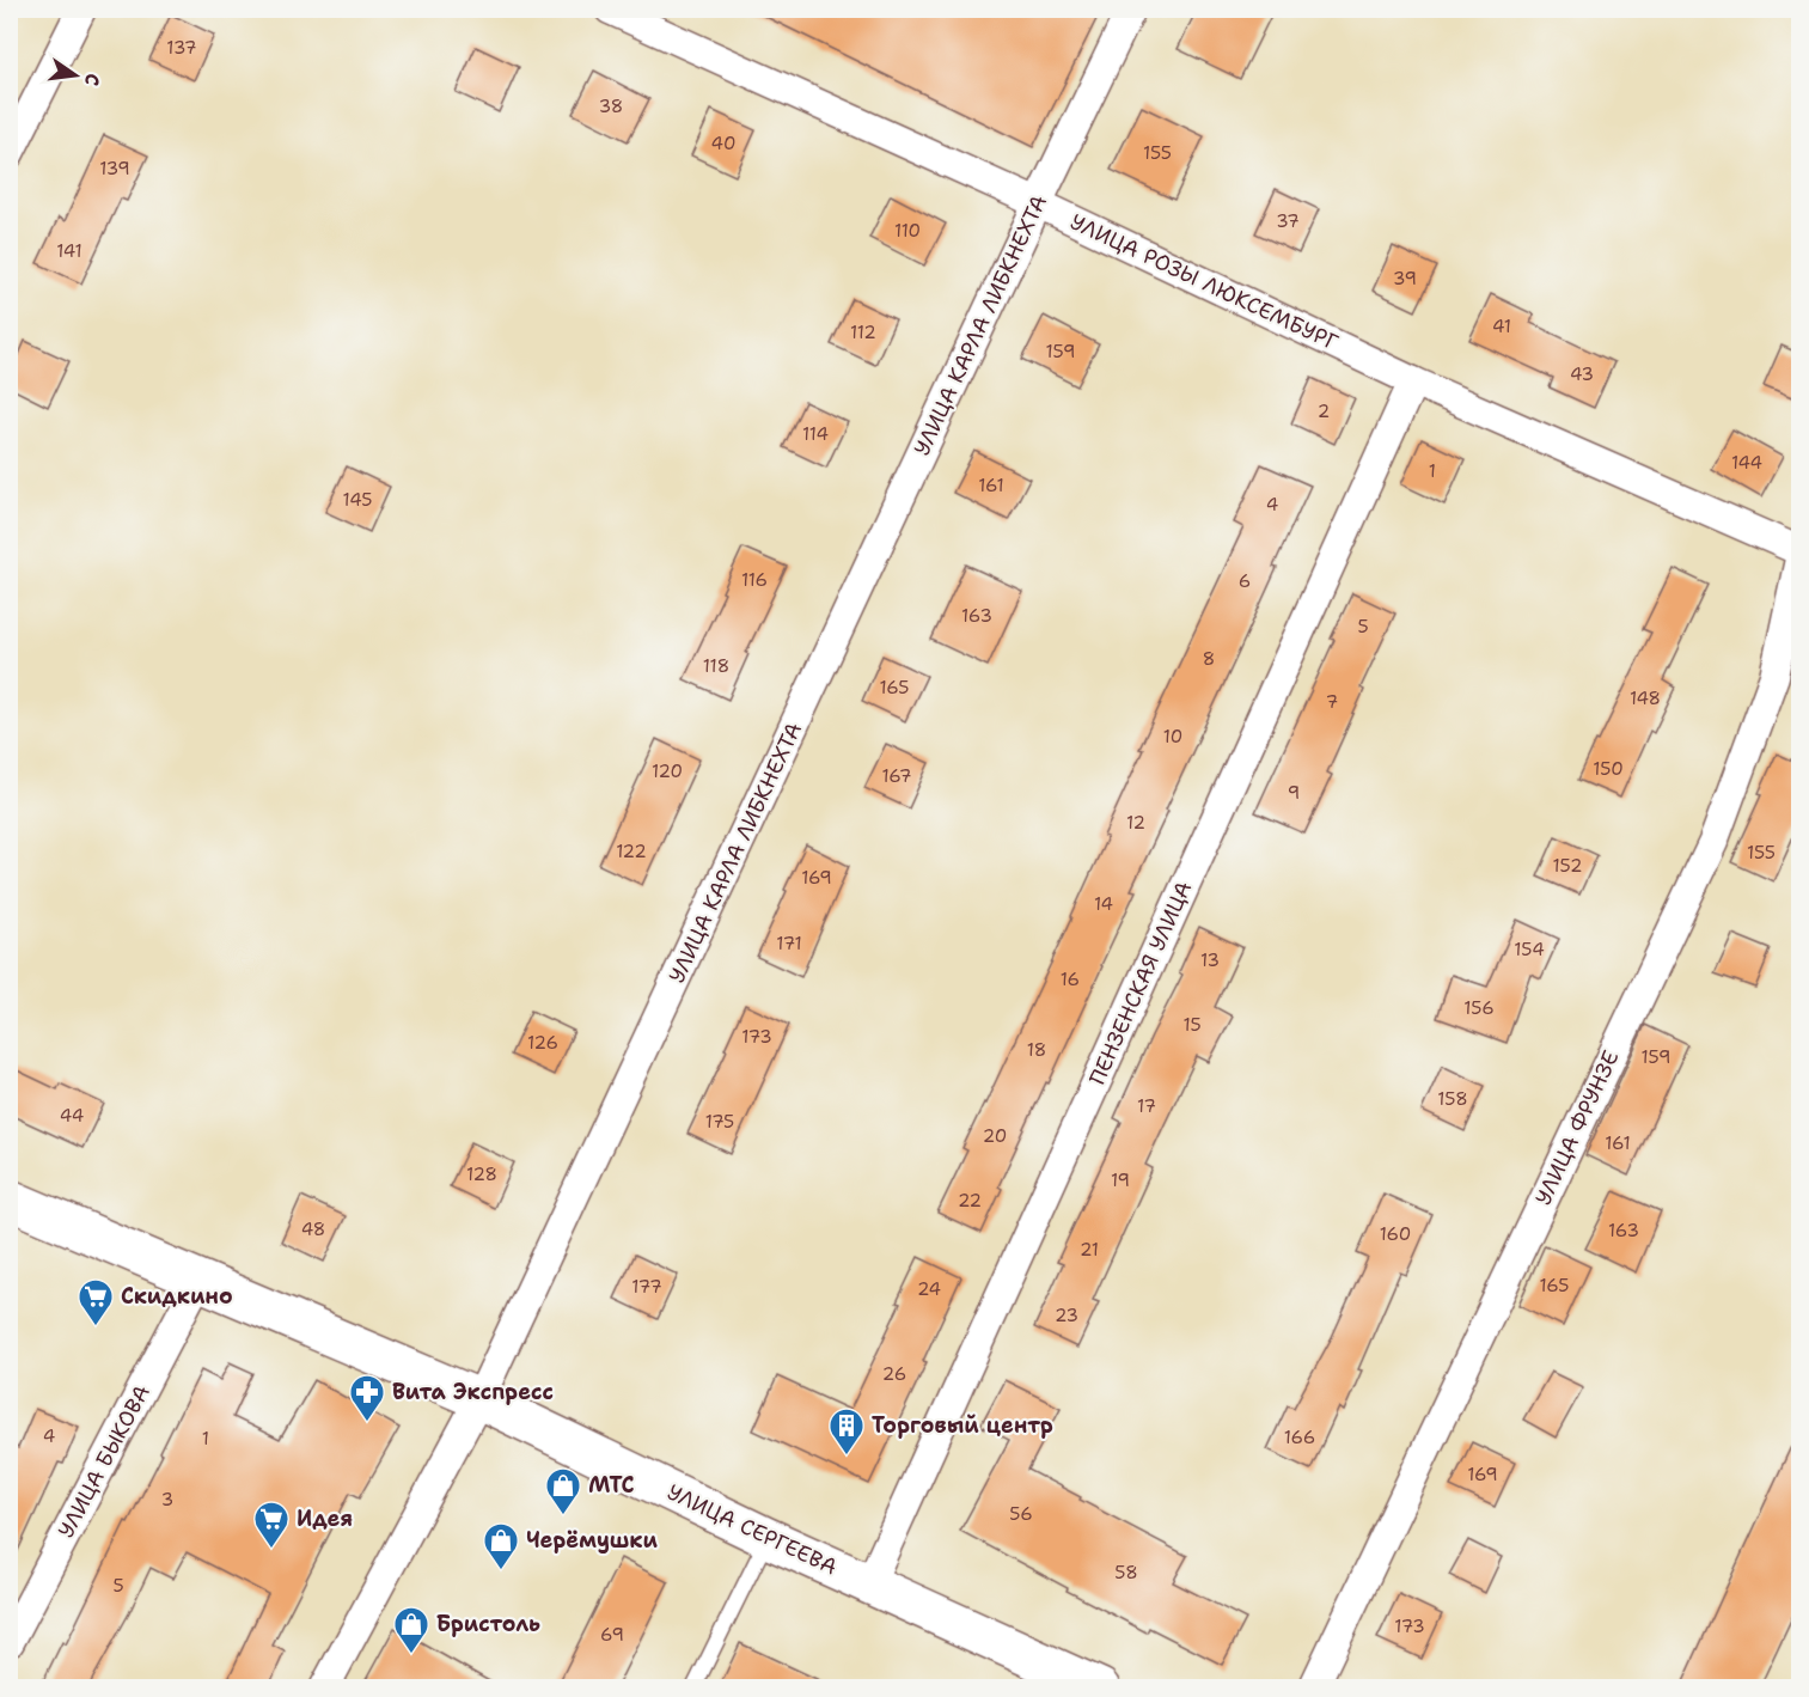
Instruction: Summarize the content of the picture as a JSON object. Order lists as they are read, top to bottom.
{
  "streets": {
    "main road": ["УЛИЦА СЕРГЕЕВА"],
    "street": [
      "УЛИЦА РОЗЫ ЛЮКСЕМБУРГ",
      "УЛИЦА КАРЛА ЛИБКНЕХТА",
      "ПЕНЗЕНСКАЯ УЛИЦА",
      "УЛИЦА ФРУНЗЕ",
      "УЛИЦА БЫКОВА"
    ]
  },
  "crossings": [
    ["УЛИЦА РОЗЫ ЛЮКСЕМБУРГ", "УЛИЦА КАРЛА ЛИБКНЕХТА"],
    ["УЛИЦА РОЗЫ ЛЮКСЕМБУРГ", "ПЕНЗЕНСКАЯ УЛИЦА"],
    ["УЛИЦА РОЗЫ ЛЮКСЕМБУРГ", "УЛИЦА ФРУНЗЕ"],
    ["УЛИЦА КАРЛА ЛИБКНЕХТА", "УЛИЦА СЕРГЕЕВА"],
    ["ПЕНЗЕНСКАЯ УЛИЦА", "УЛИЦА СЕРГЕЕВА"],
    ["УЛИЦА БЫКОВА", "УЛИЦА СЕРГЕЕВА"]
  ],
  "places": {
    "supermarket": ["Скидкино", "Идея"],
    "pharmacy": ["Вита Экспресс"],
    "building": ["Торговый центр"],
    "shop": ["МТС", "Черёмушки", "Бристоль"]
  },
  "house_numbers": [
    "137",
    "38",
    "40",
    "155",
    "139",
    "37",
    "110",
    "141",
    "39",
    "41",
    "112",
    "159",
    "43",
    "2",
    "114",
    "144",
    "1",
    "161",
    "145",
    "4",
    "116",
    "6",
    "163",
    "5",
    "8",
    "118",
    "165",
    "148",
    "7",
    "10",
    "150",
    "120",
    "167",
    "9",
    "12",
    "122",
    "155",
    "152",
    "169",
    "14",
    "171",
    "154",
    "13",
    "16",
    "156",
    "15",
    "173",
    "126",
    "18",
    "159",
    "158",
    "17",
    "44",
    "175",
    "20",
    "161",
    "128",
    "19",
    "22",
    "48",
    "163",
    "160",
    "21",
    "165",
    "177",
    "24",
    "23",
    "26",
    "4",
    "166",
    "1",
    "169",
    "3",
    "56",
    "58",
    "5",
    "173",
    "69"
  ],
  "north": "right"
}
